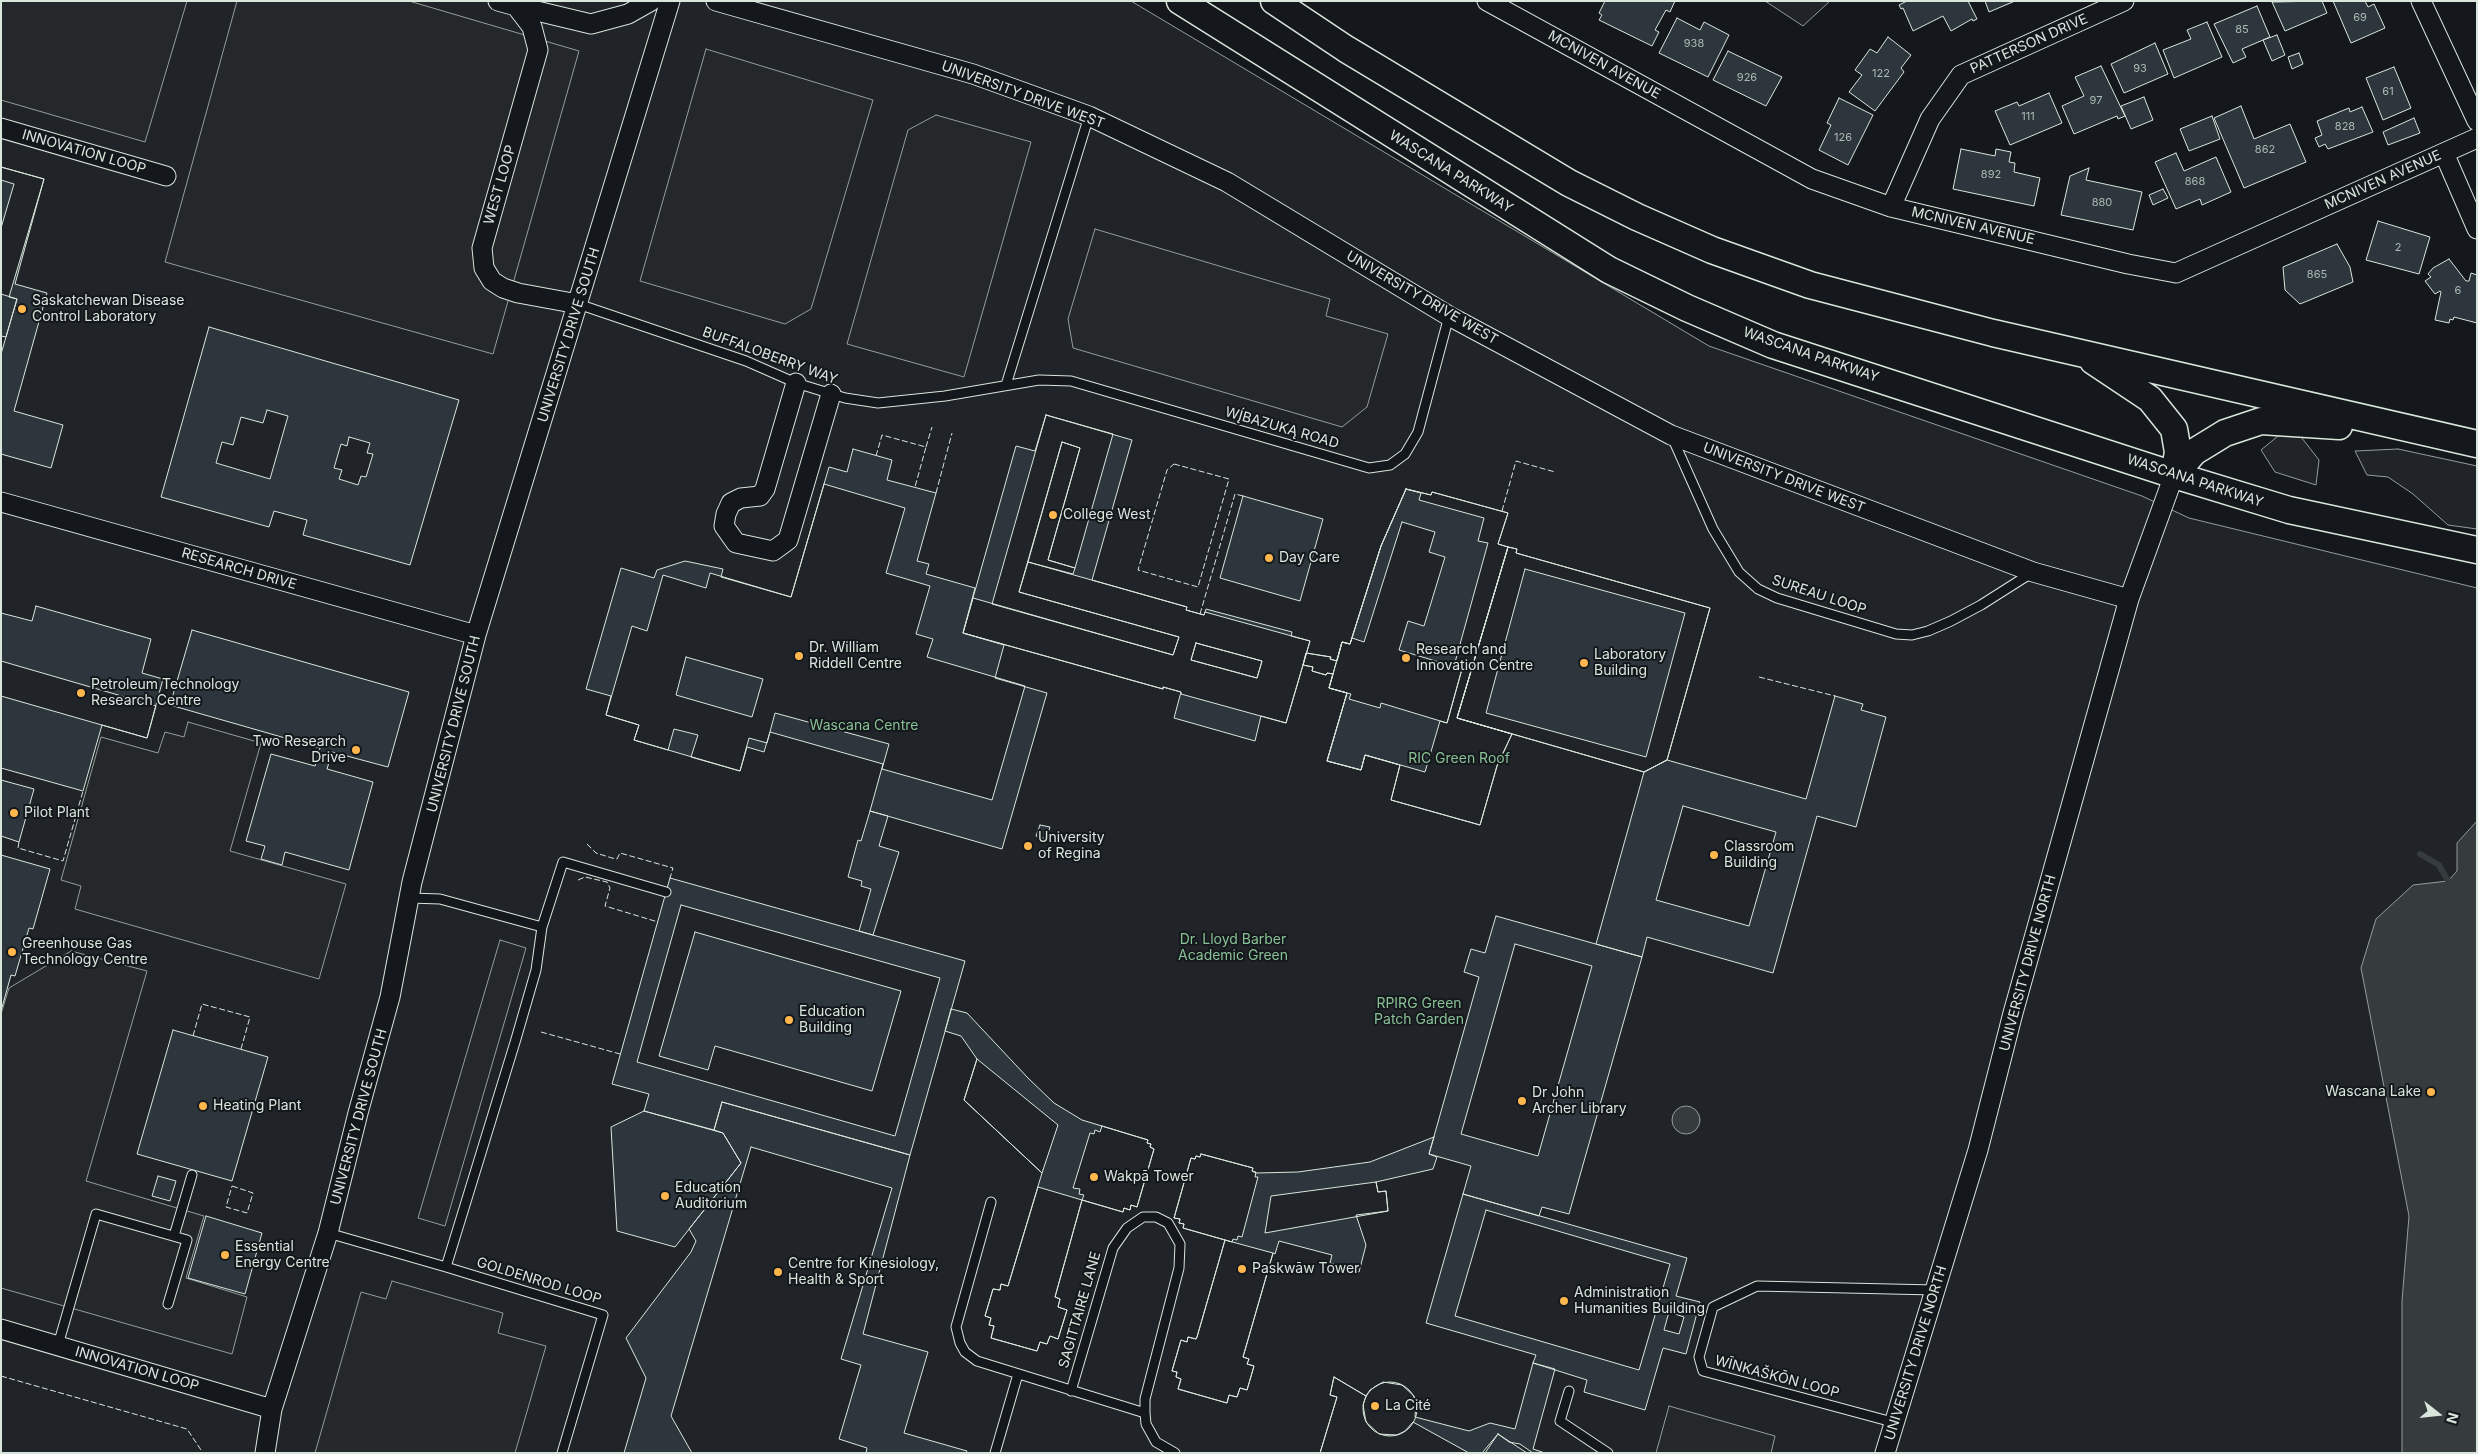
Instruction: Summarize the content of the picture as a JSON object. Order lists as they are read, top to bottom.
{
  "streets": {
    "main road": ["WASCANA PARKWAY"],
    "street": [
      "PATTERSON DRIVE",
      "MCNIVEN AVENUE",
      "UNIVERSITY DRIVE WEST",
      "INNOVATION LOOP",
      "WEST LOOP",
      "UNIVERSITY DRIVE SOUTH",
      "RESEARCH DRIVE",
      "UNIVERSITY DRIVE NORTH"
    ],
    "lane": [
      "BUFFALOBERRY WAY",
      "WĮ́BAZUKĄ ROAD",
      "SUREAU LOOP",
      "GOLDENROD LOOP",
      "SAGITTAIRE LANE",
      "WĪNKAŠKŌN LOOP"
    ]
  },
  "crossings": [
    ["PATTERSON DRIVE", "MCNIVEN AVENUE"],
    ["UNIVERSITY DRIVE WEST", "WĮ́BAZUKĄ ROAD"],
    ["UNIVERSITY DRIVE WEST", "SUREAU LOOP"],
    ["UNIVERSITY DRIVE WEST", "UNIVERSITY DRIVE NORTH"],
    ["INNOVATION LOOP", "UNIVERSITY DRIVE SOUTH"],
    ["WASCANA PARKWAY", "UNIVERSITY DRIVE NORTH"],
    ["WEST LOOP", "UNIVERSITY DRIVE SOUTH"],
    ["WEST LOOP", "BUFFALOBERRY WAY"],
    ["UNIVERSITY DRIVE SOUTH", "BUFFALOBERRY WAY"],
    ["UNIVERSITY DRIVE SOUTH", "RESEARCH DRIVE"],
    ["UNIVERSITY DRIVE SOUTH", "GOLDENROD LOOP"],
    ["BUFFALOBERRY WAY", "WĮ́BAZUKĄ ROAD"],
    ["UNIVERSITY DRIVE NORTH", "WĪNKAŠKŌN LOOP"]
  ],
  "parks": [
    "Wascana Centre",
    "RIC Green Roof",
    "Dr. Lloyd Barber Academic Green",
    "RPIRG Green Patch Garden"
  ],
  "places": [
    "Saskatchewan Disease Control Laboratory",
    "College West",
    "Day Care",
    "Dr. William Riddell Centre",
    "Research and Innovation Centre",
    "Laboratory Building",
    "Petroleum Technology Research Centre",
    "Two Research Drive",
    "Pilot Plant",
    "University of Regina",
    "Classroom Building",
    "Greenhouse Gas Technology Centre",
    "Education Building",
    "Wascana Lake",
    "Dr John Archer Library",
    "Heating Plant",
    "Wakpā Tower",
    "Education Auditorium",
    "Essential Energy Centre",
    "Paskwāw Tower",
    "Centre for Kinesiology, Health & Sport",
    "Administration Humanities Building",
    "La Cité"
  ],
  "house_numbers": [
    "69",
    "85",
    "938",
    "93",
    "122",
    "926",
    "61",
    "97",
    "111",
    "828",
    "126",
    "862",
    "892",
    "868",
    "880",
    "2",
    "865",
    "6"
  ],
  "north": "right"
}
